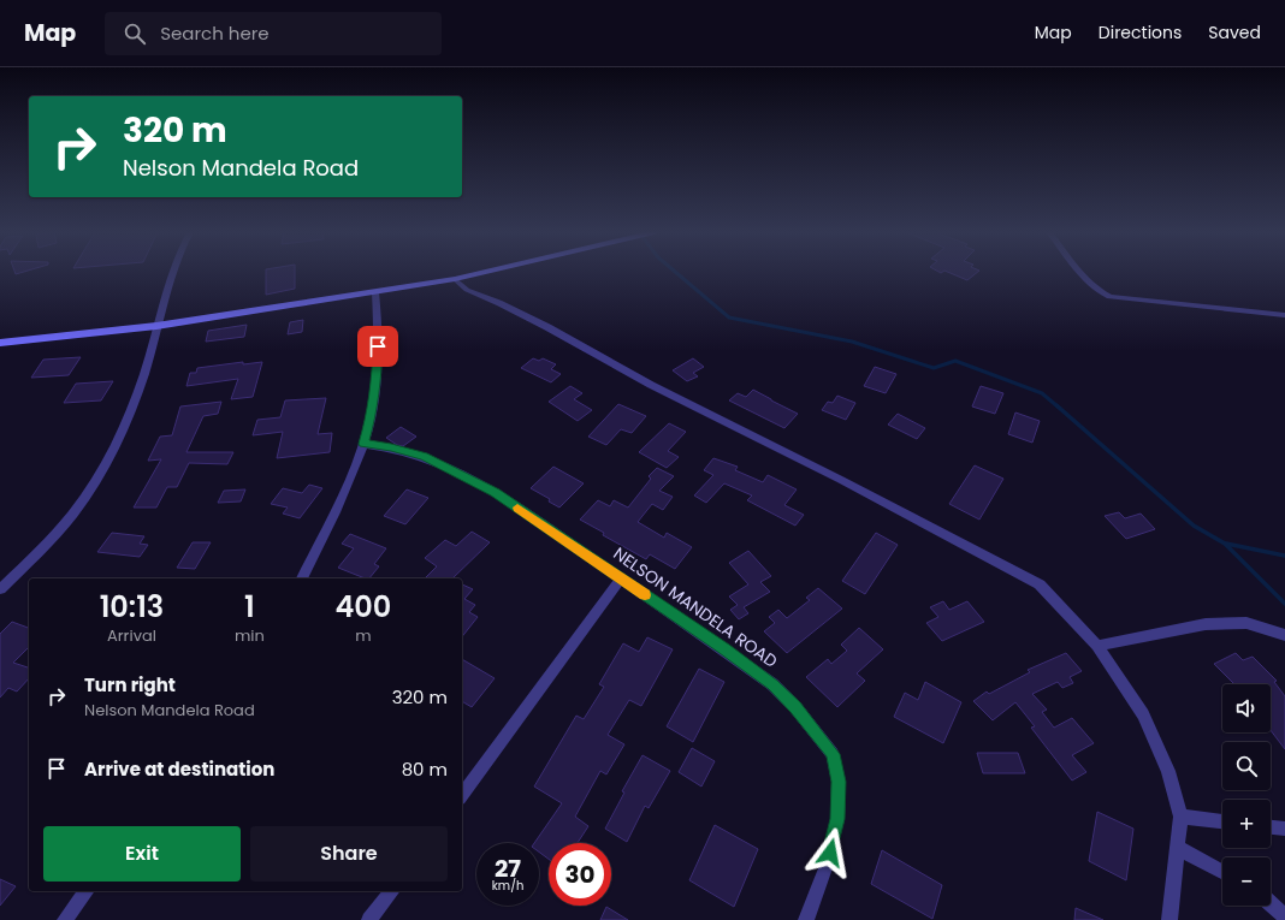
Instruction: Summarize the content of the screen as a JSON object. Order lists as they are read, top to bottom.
{
  "streets": {
    "street": ["NELSON MANDELA ROAD"]
  },
  "page": {
    "header": "Map",
    "search": "Search here",
    "nav": ["Map", "Directions", "Saved"],
    "turn": ["320 m", "Nelson Mandela Road"],
    "eta": [
      "10:13",
      "Arrival",
      "1",
      "min",
      "400",
      "m"
    ],
    "list": [
      {
        "name": "Turn right",
        "note": "Nelson Mandela Road",
        "value": "320 m"
      },
      {
        "name": "Arrive at destination",
        "value": "80 m"
      }
    ],
    "map_buttons": ["+", "−"],
    "buttons": ["Exit", "Share"],
    "speed": "27 km/h",
    "limit": "30"
  }
}
